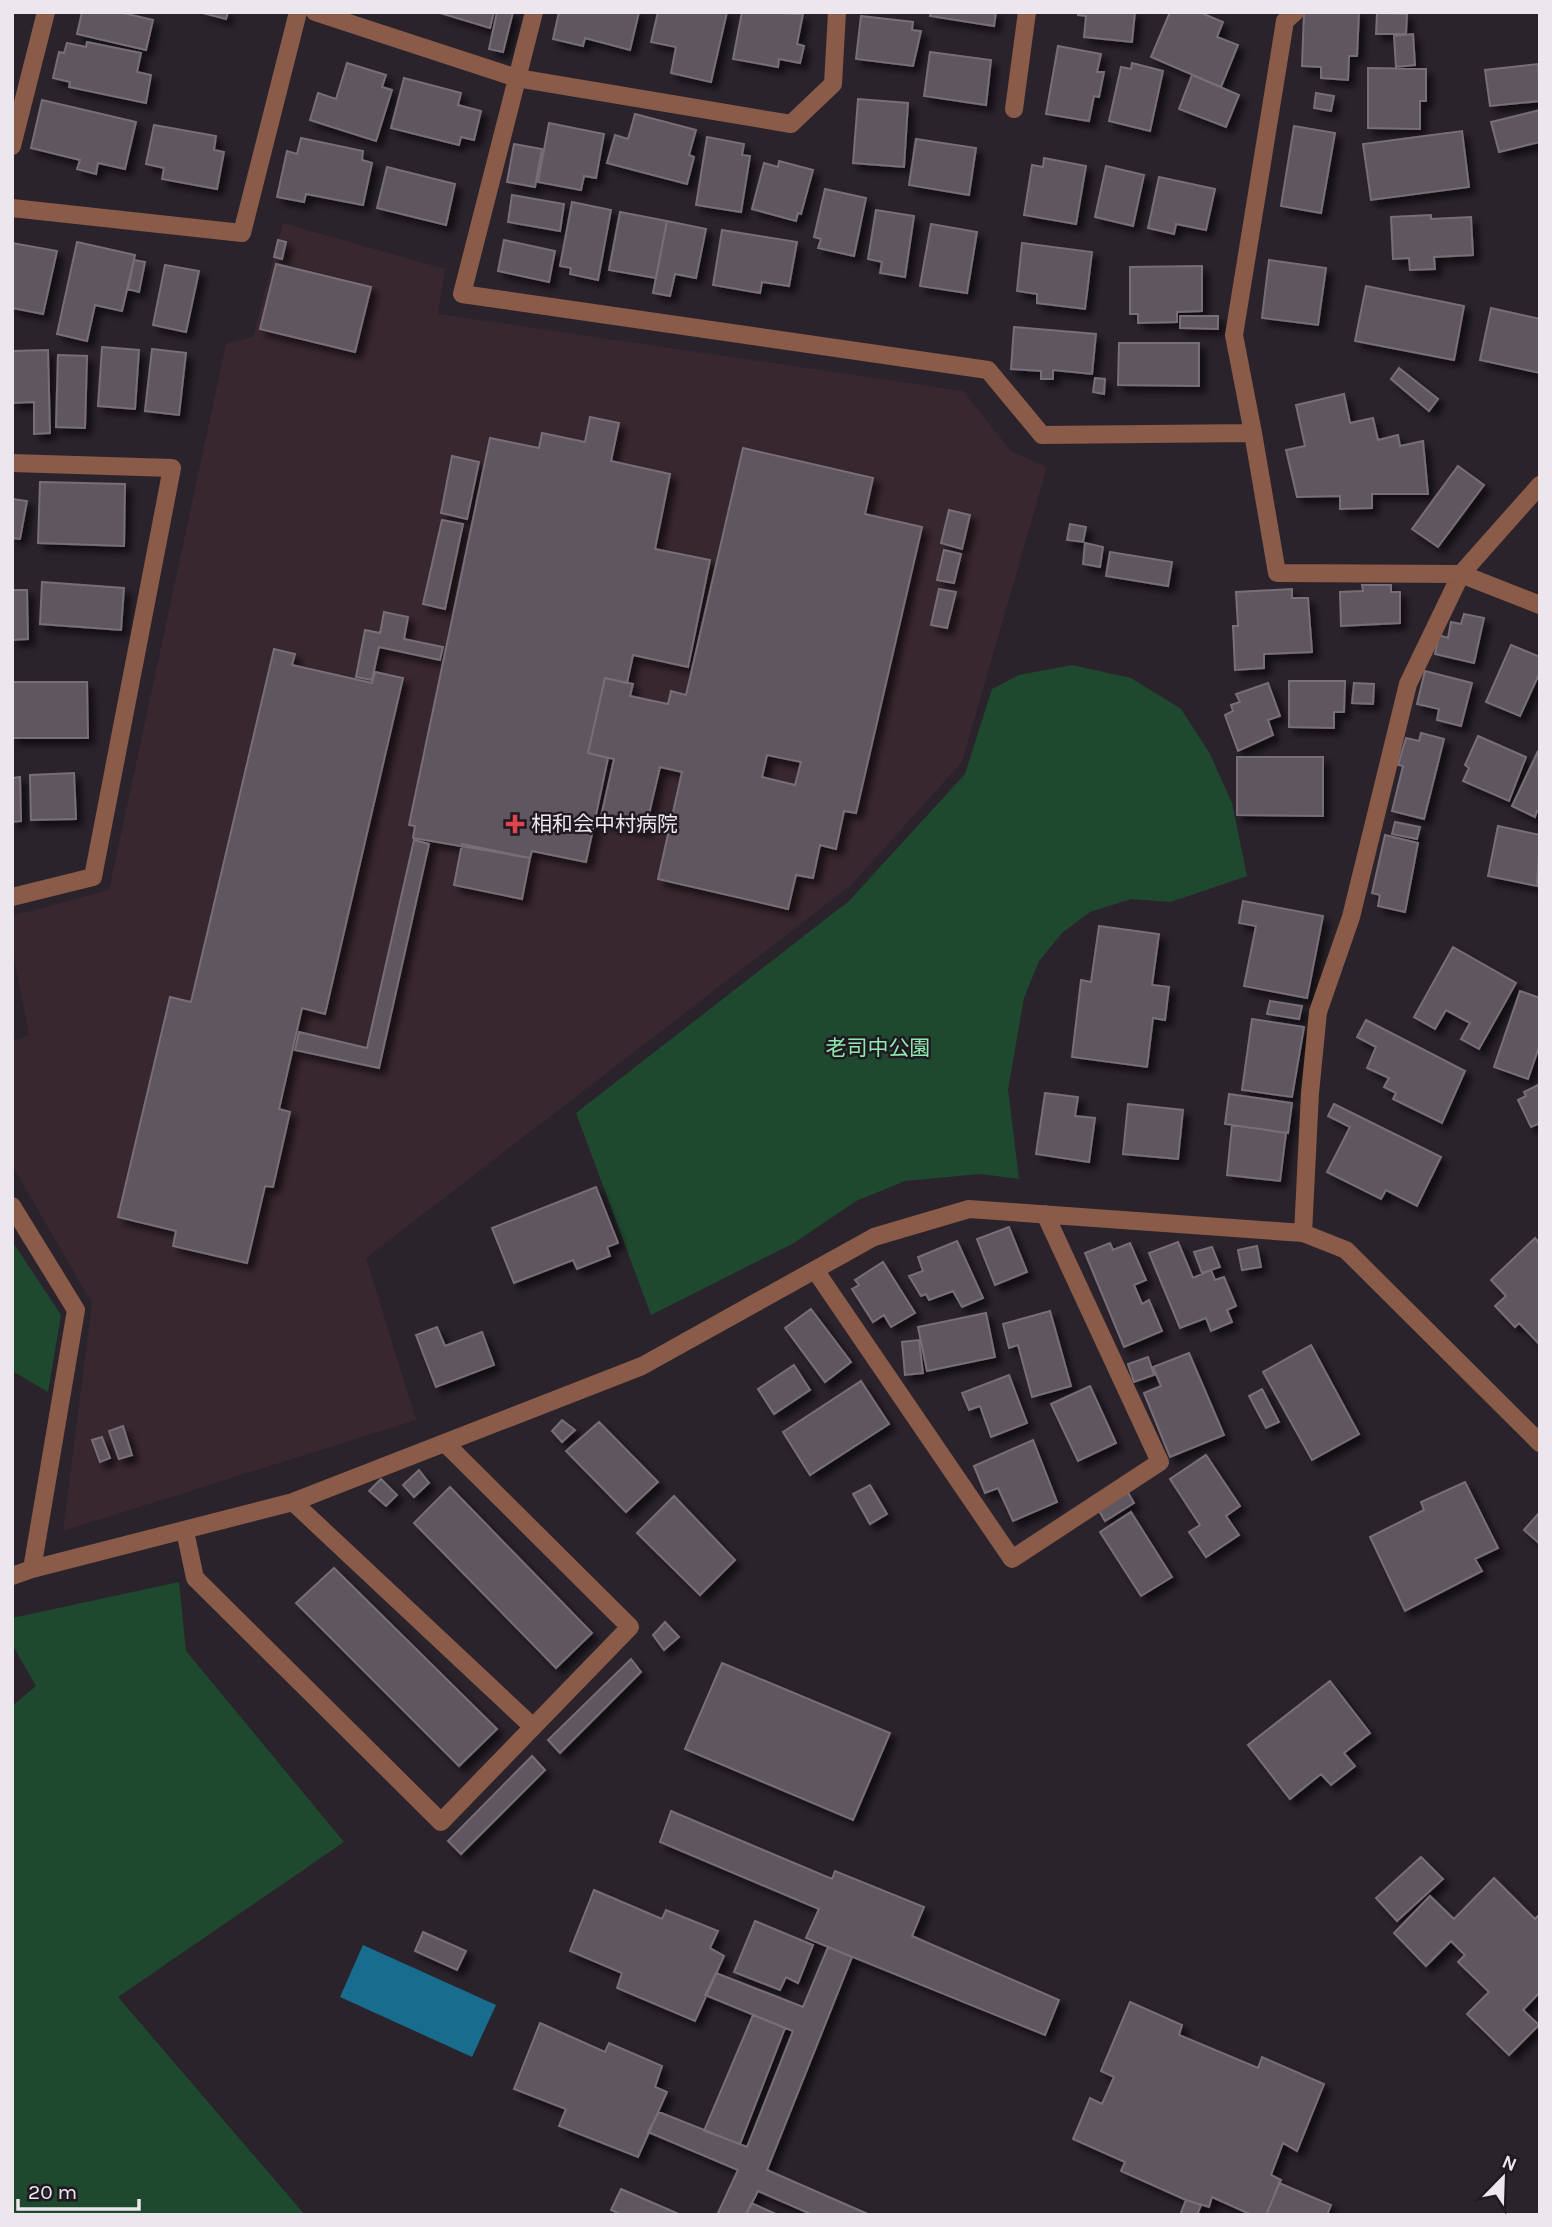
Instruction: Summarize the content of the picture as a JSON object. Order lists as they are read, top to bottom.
{
  "parks": ["老司中公園"],
  "places": {
    "health": ["相和会中村病院"]
  },
  "scale_bar": "20 m",
  "north": "top right"
}
